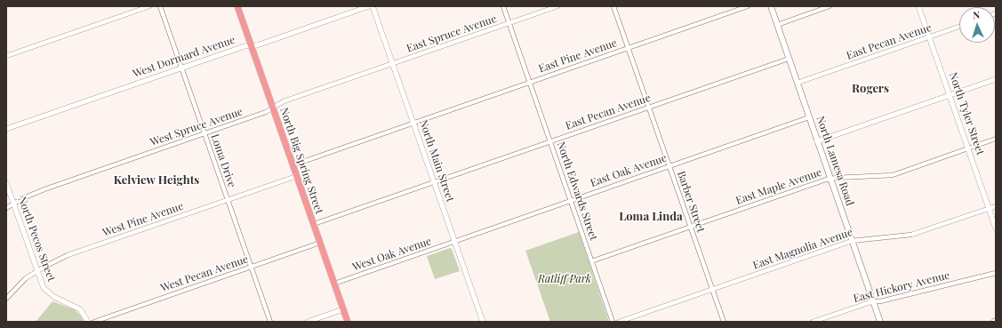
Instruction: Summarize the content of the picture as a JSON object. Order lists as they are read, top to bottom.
{
  "streets": {
    "highway": ["North Big Spring Street"],
    "main road": ["North Lamesa Road"],
    "street": [
      "East Spruce Avenue",
      "East Pecan Avenue",
      "East Pine Avenue",
      "West Dormard Avenue",
      "North Tyler Street",
      "West Spruce Avenue",
      "Loma Drive",
      "North Main Street",
      "East Oak Avenue",
      "East Maple Avenue",
      "North Edwards Street",
      "Barber Street",
      "West Pine Avenue",
      "North Pecos Street",
      "East Magnolia Avenue",
      "West Oak Avenue",
      "West Pecan Avenue",
      "East Hickory Avenue"
    ]
  },
  "crossings": [
    ["East Spruce Avenue", "West Spruce Avenue"],
    ["East Spruce Avenue", "North Main Street"],
    ["East Spruce Avenue", "North Edwards Street"],
    ["East Pecan Avenue", "North Tyler Street"],
    ["East Pecan Avenue", "North Main Street"],
    ["East Pecan Avenue", "North Lamesa Road"],
    ["East Pecan Avenue", "North Edwards Street"],
    ["East Pecan Avenue", "Barber Street"],
    ["East Pine Avenue", "North Main Street"],
    ["East Pine Avenue", "North Edwards Street"],
    ["East Pine Avenue", "Barber Street"],
    ["West Dormard Avenue", "Loma Drive"],
    ["West Dormard Avenue", "North Big Spring Street"],
    ["North Tyler Street", "East Maple Avenue"],
    ["North Tyler Street", "East Magnolia Avenue"],
    ["West Spruce Avenue", "Loma Drive"],
    ["West Spruce Avenue", "North Big Spring Street"],
    ["West Spruce Avenue", "North Main Street"],
    ["West Spruce Avenue", "North Pecos Street"],
    ["Loma Drive", "West Pine Avenue"],
    ["Loma Drive", "West Pecan Avenue"],
    ["North Big Spring Street", "West Pine Avenue"],
    ["North Big Spring Street", "West Oak Avenue"],
    ["North Big Spring Street", "West Pecan Avenue"],
    ["North Main Street", "East Oak Avenue"],
    ["North Main Street", "West Oak Avenue"],
    ["North Lamesa Road", "East Oak Avenue"],
    ["North Lamesa Road", "East Maple Avenue"],
    ["North Lamesa Road", "East Magnolia Avenue"],
    ["North Lamesa Road", "East Hickory Avenue"],
    ["East Oak Avenue", "North Edwards Street"],
    ["East Oak Avenue", "Barber Street"],
    ["East Oak Avenue", "West Oak Avenue"],
    ["East Maple Avenue", "North Edwards Street"],
    ["East Maple Avenue", "Barber Street"],
    ["Barber Street", "East Magnolia Avenue"],
    ["West Pine Avenue", "North Pecos Street"]
  ],
  "districts": ["Rogers", "Kelview Heights", "Loma Linda"],
  "parks": ["Ratliff Park"],
  "north": "top"
}
